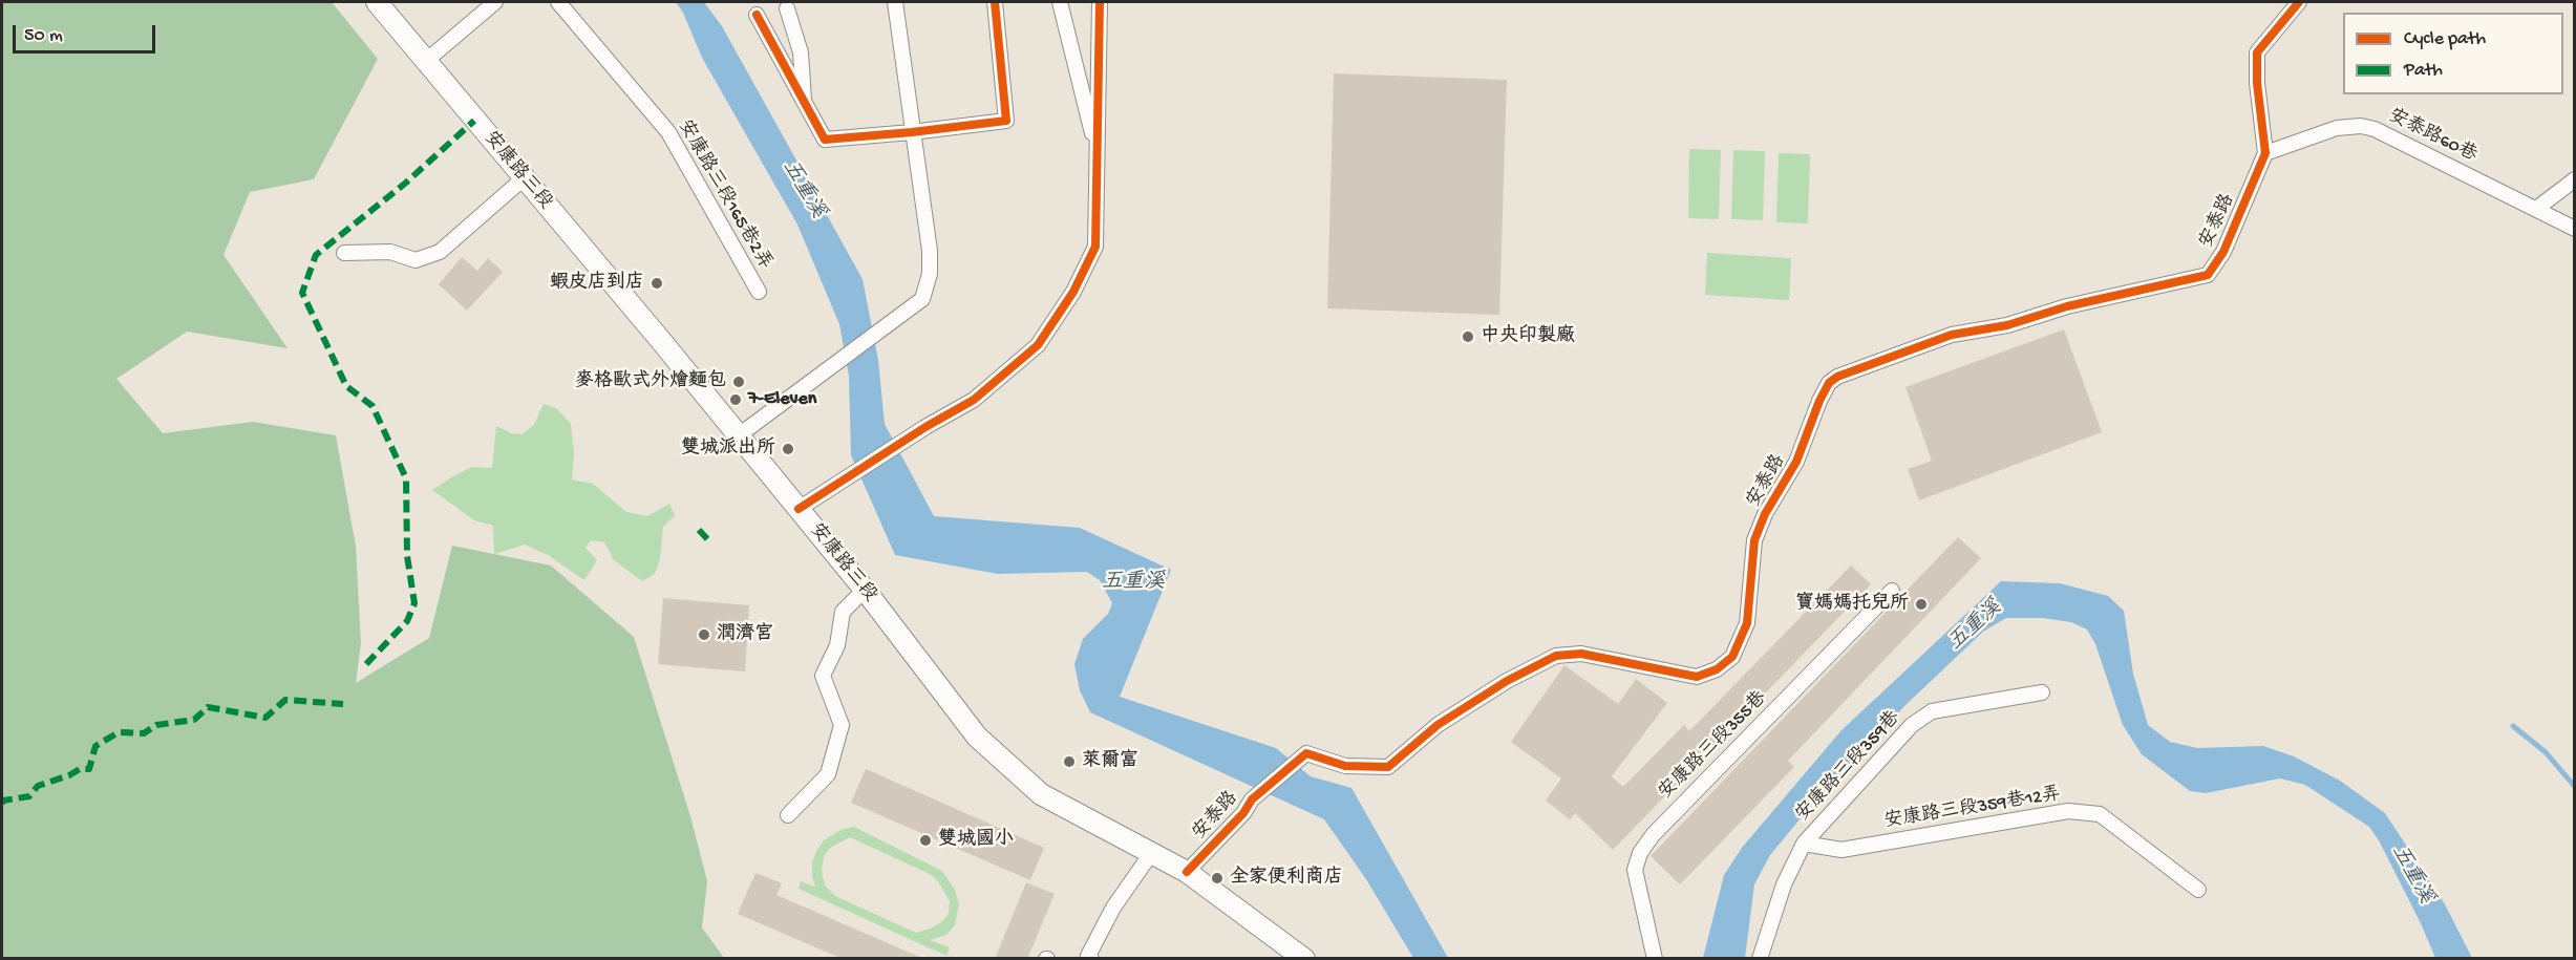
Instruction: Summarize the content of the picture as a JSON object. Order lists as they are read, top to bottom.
{
  "streets": {
    "main road": ["安康路三段"],
    "street": [
      "安泰路60巷",
      "安康路三段165巷2弄",
      "安泰路",
      "安康路三段355巷",
      "安康路三段359巷",
      "安康路三段359巷12弄"
    ]
  },
  "crossings": [
    ["安泰路60巷", "安泰路"],
    ["安康路三段", "安泰路"],
    ["安康路三段359巷", "安康路三段359巷12弄"]
  ],
  "water": ["五重溪"],
  "places": [
    "蝦皮店到店",
    "中央印製廠",
    "麥格歐式外燴麵包",
    "7-Eleven",
    "雙城派出所",
    "寶媽媽托兒所",
    "潤濟宮",
    "萊爾富",
    "雙城國小",
    "全家便利商店"
  ],
  "legend": ["Cycle path", "Path"],
  "scale_bar": "50 m"
}
